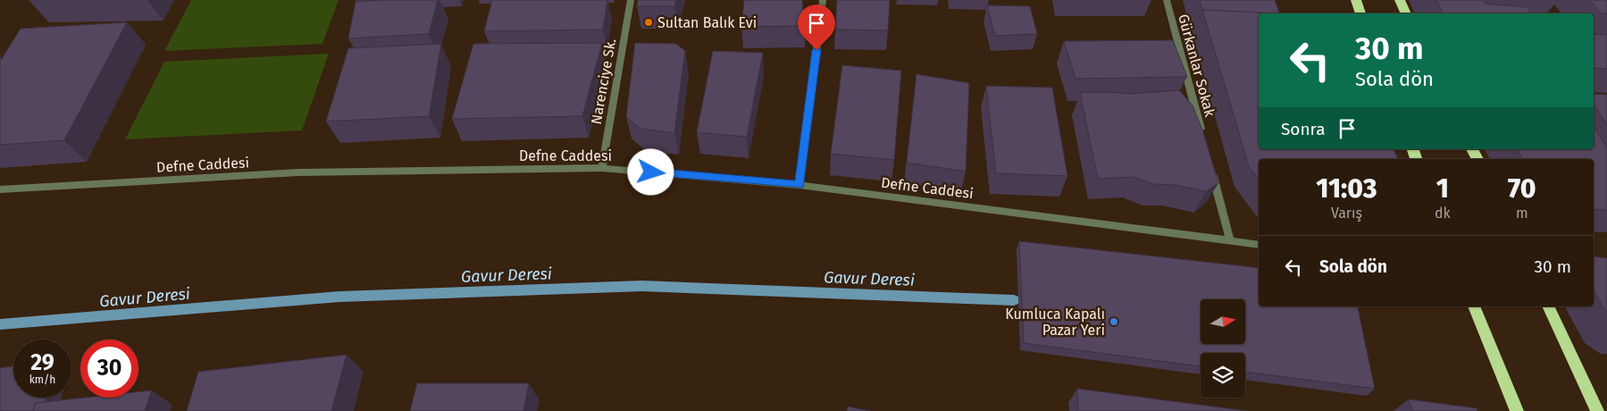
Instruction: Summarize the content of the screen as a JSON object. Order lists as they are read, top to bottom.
{
  "streets": {
    "street": ["Gürkanlar Sokak", "Narenciye Sk.", "Defne Caddesi"]
  },
  "crossings": [
    ["Narenciye Sk.", "Defne Caddesi"]
  ],
  "water": ["Gavur Deresi"],
  "places": ["Sultan Balık Evi", "Kumluca Kapalı Pazar Yeri"],
  "north": "right",
  "page": {
    "turn": ["30 m", "Sola dön"],
    "then": "Sonra",
    "eta": [
      "11:03",
      "Varış",
      "1",
      "dk",
      "70",
      "m"
    ],
    "list": [
      {
        "name": "Sola dön",
        "value": "30 m"
      }
    ],
    "speed": "29 km/h",
    "limit": "30"
  }
}
